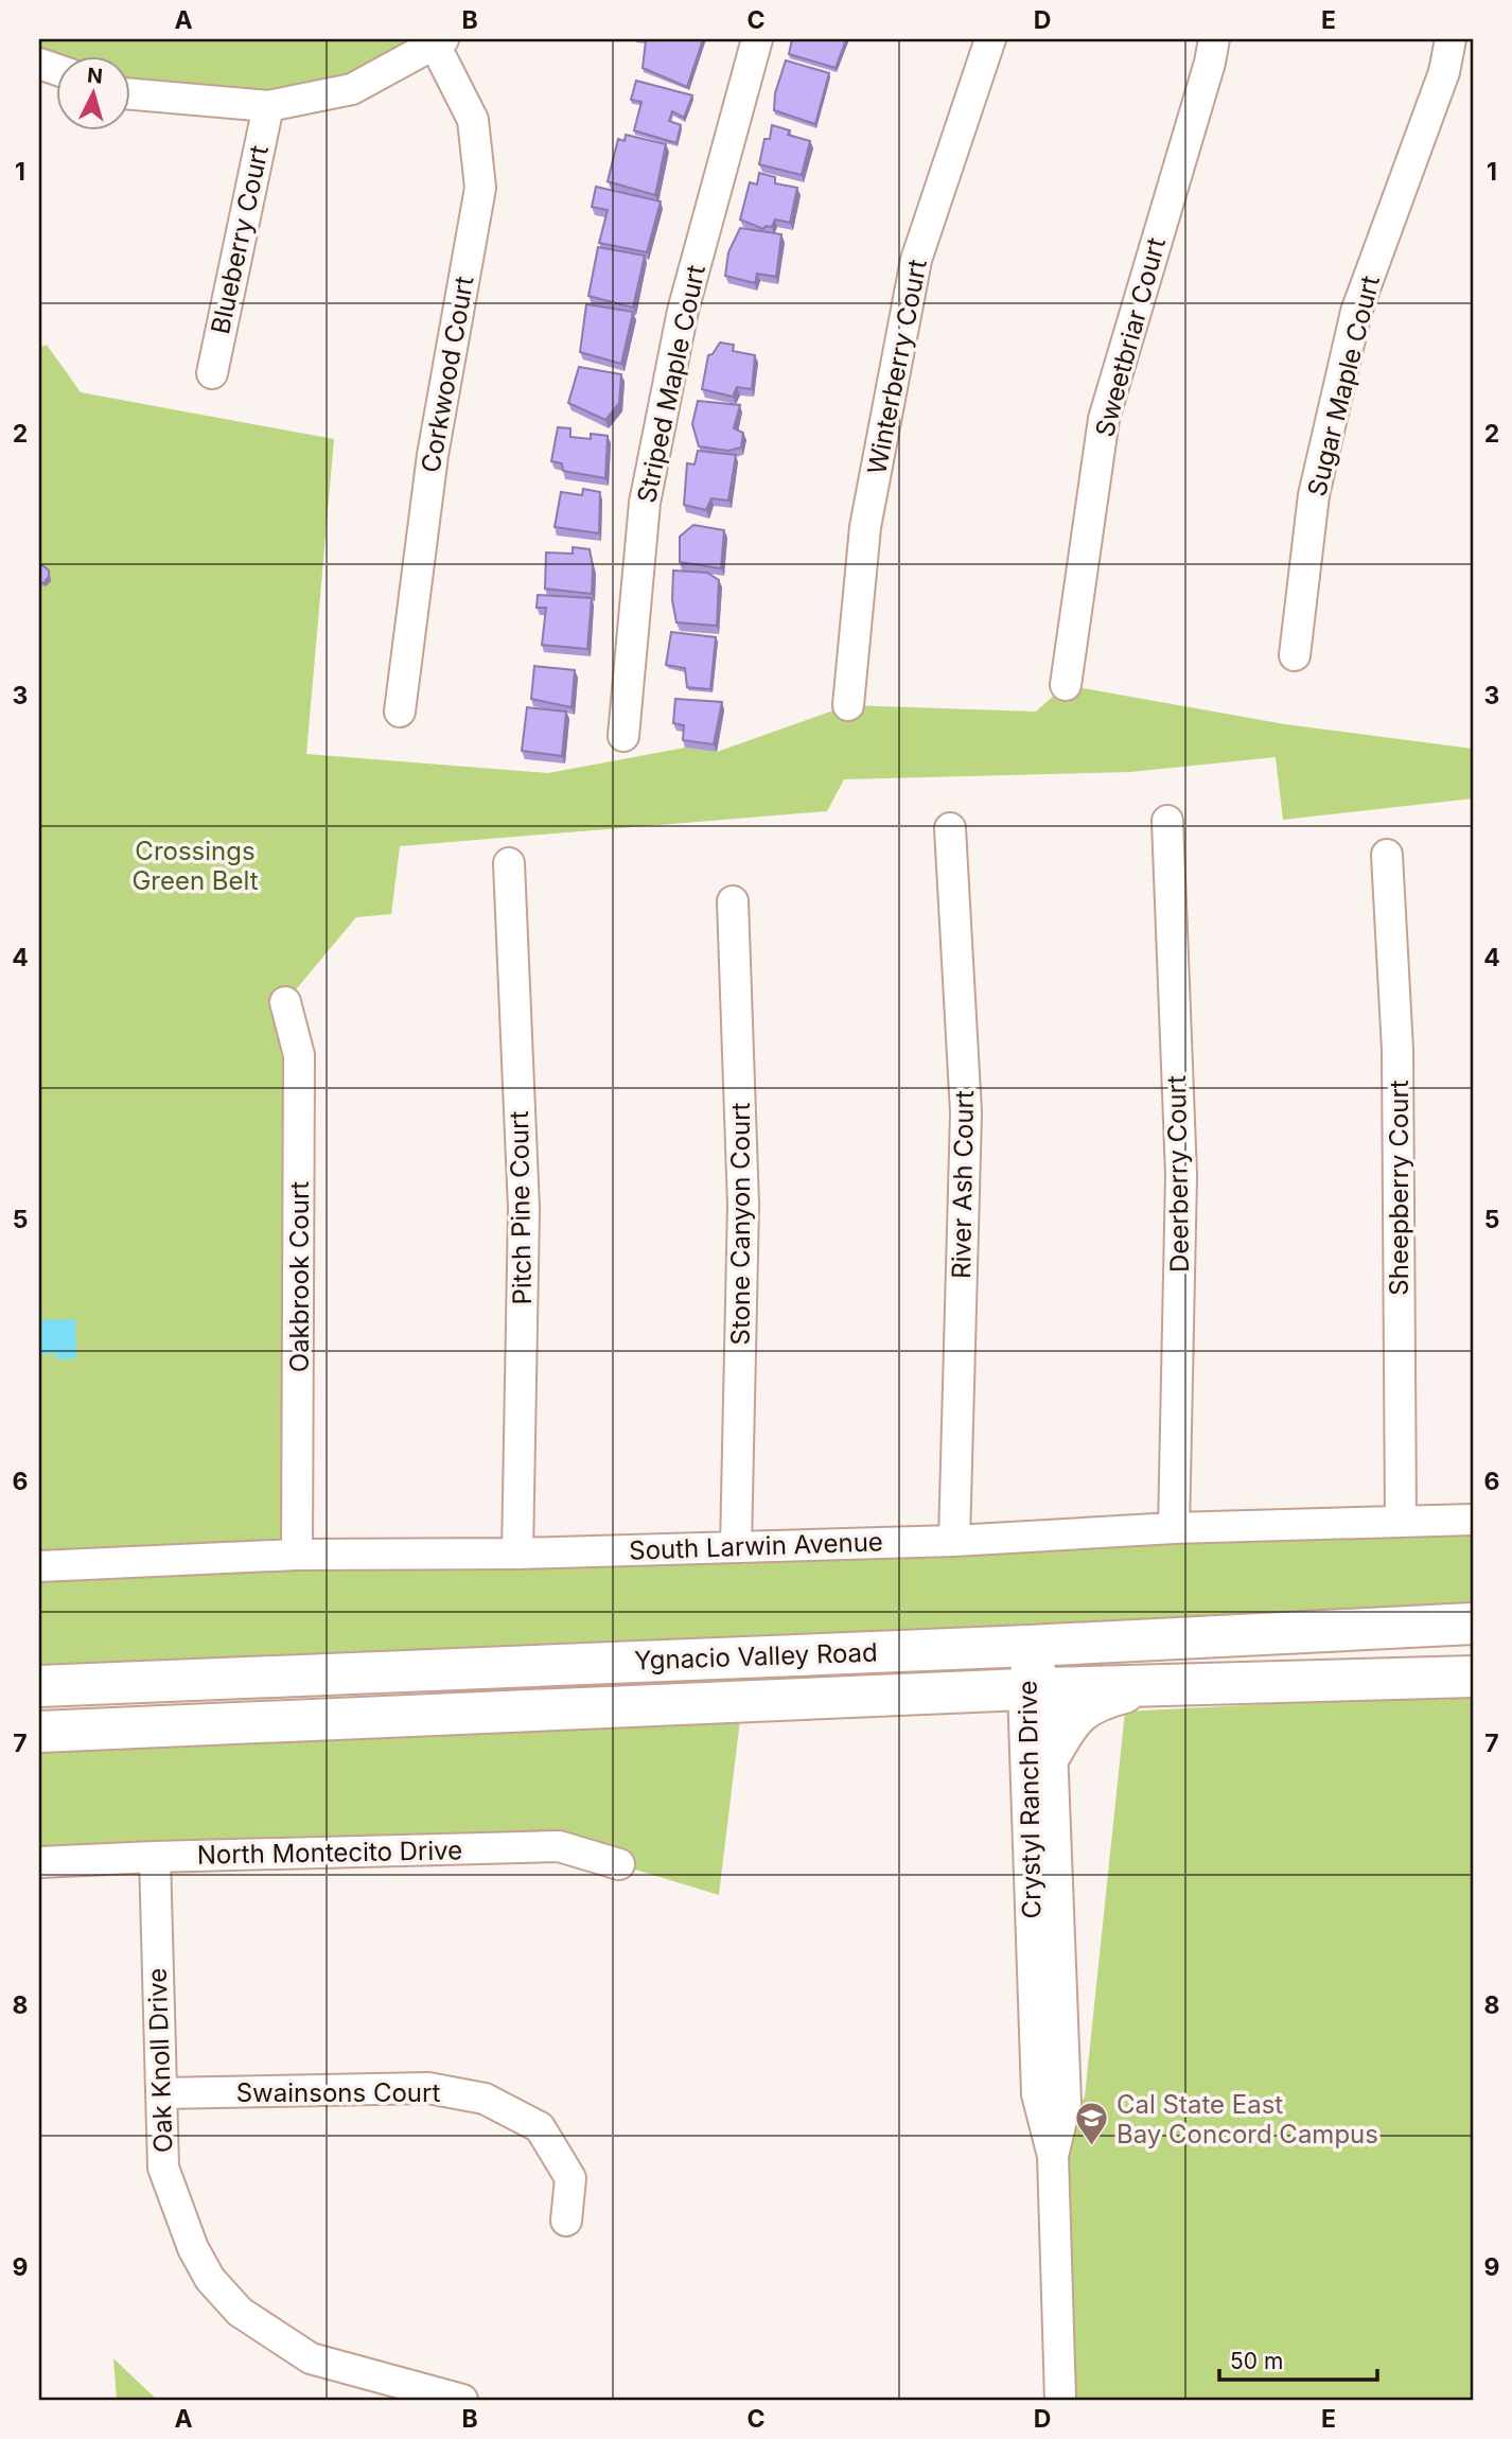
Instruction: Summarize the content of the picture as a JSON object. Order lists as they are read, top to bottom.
{
  "streets": {
    "highway": ["Ygnacio Valley Road"],
    "street": [
      "Blueberry Court",
      "Sweetbriar Court",
      "Winterberry Court",
      "Corkwood Court",
      "Striped Maple Court",
      "Sugar Maple Court",
      "Deerberry Court",
      "River Ash Court",
      "Sheepberry Court",
      "Pitch Pine Court",
      "Stone Canyon Court",
      "Oakbrook Court",
      "South Larwin Avenue",
      "Crystyl Ranch Drive",
      "North Montecito Drive",
      "Oak Knoll Drive",
      "Swainsons Court"
    ]
  },
  "crossings": [
    ["Deerberry Court", "South Larwin Avenue"],
    ["River Ash Court", "South Larwin Avenue"],
    ["Sheepberry Court", "South Larwin Avenue"],
    ["Pitch Pine Court", "South Larwin Avenue"],
    ["Stone Canyon Court", "South Larwin Avenue"],
    ["Oakbrook Court", "South Larwin Avenue"],
    ["Ygnacio Valley Road", "Crystyl Ranch Drive"],
    ["North Montecito Drive", "Oak Knoll Drive"],
    ["Oak Knoll Drive", "Swainsons Court"]
  ],
  "parks": ["Crossings Green Belt"],
  "places": {
    "school or university": ["Cal State East Bay Concord Campus"]
  },
  "scale_bar": "50 m",
  "north": "top",
  "grid": {
    "columns": [
      "A",
      "B",
      "C",
      "D",
      "E"
    ],
    "rows": [
      "1",
      "2",
      "3",
      "4",
      "5",
      "6",
      "7",
      "8",
      "9"
    ]
  }
}
